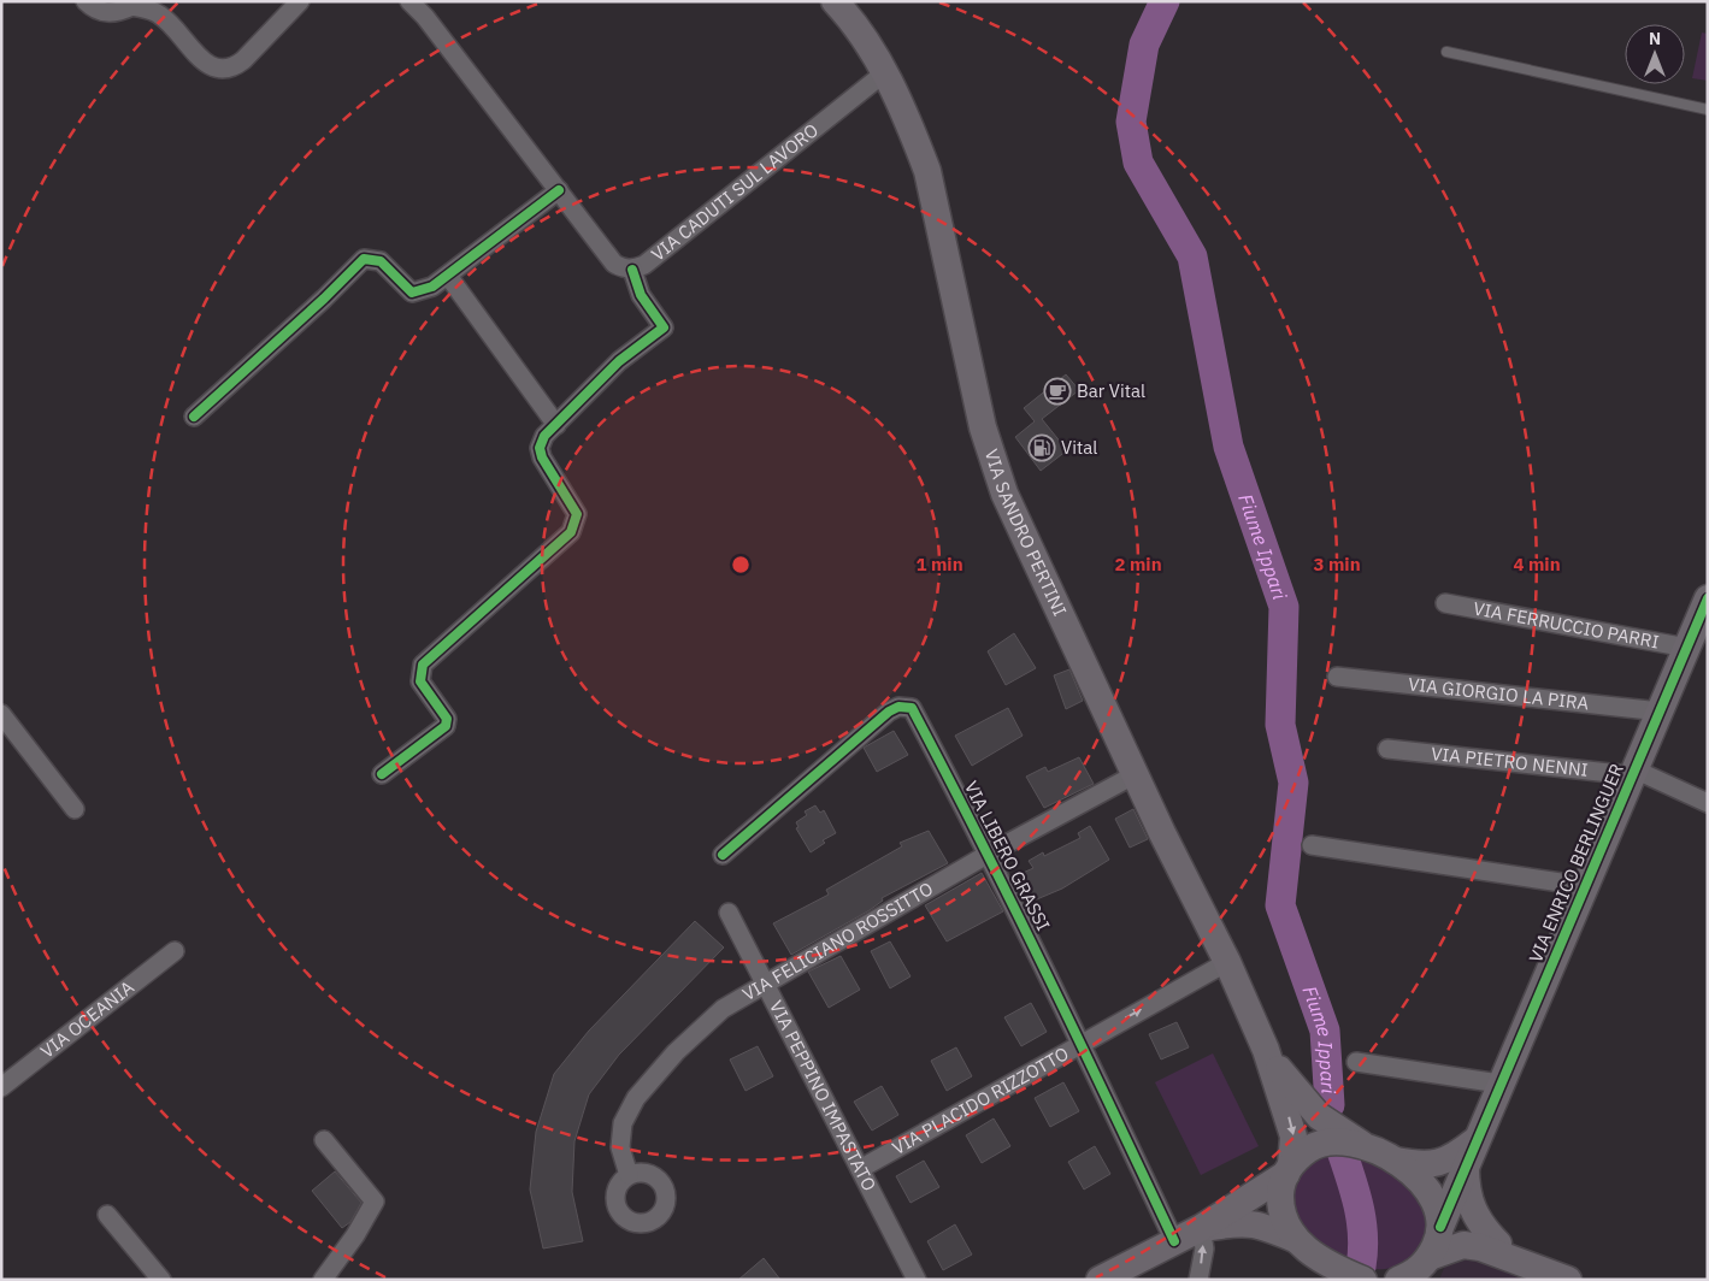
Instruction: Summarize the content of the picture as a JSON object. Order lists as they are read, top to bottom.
{
  "streets": {
    "main road": ["VIA SANDRO PERTINI", "VIA ENRICO BERLINGUER"],
    "street": [
      "VIA CADUTI SUL LAVORO",
      "VIA FERRUCCIO PARRI",
      "VIA GIORGIO LA PIRA",
      "VIA PIETRO NENNI",
      "VIA LIBERO GRASSI",
      "VIA FELICIANO ROSSITTO",
      "VIA OCEANIA",
      "VIA PEPPINO IMPASTATO",
      "VIA PLACIDO RIZZOTTO"
    ]
  },
  "crossings": [
    ["VIA CADUTI SUL LAVORO", "VIA SANDRO PERTINI"],
    ["VIA SANDRO PERTINI", "VIA FELICIANO ROSSITTO"],
    ["VIA SANDRO PERTINI", "VIA PLACIDO RIZZOTTO"],
    ["VIA FERRUCCIO PARRI", "VIA ENRICO BERLINGUER"],
    ["VIA GIORGIO LA PIRA", "VIA ENRICO BERLINGUER"],
    ["VIA PIETRO NENNI", "VIA ENRICO BERLINGUER"],
    ["VIA LIBERO GRASSI", "VIA FELICIANO ROSSITTO"],
    ["VIA LIBERO GRASSI", "VIA PLACIDO RIZZOTTO"],
    ["VIA FELICIANO ROSSITTO", "VIA PEPPINO IMPASTATO"],
    ["VIA PEPPINO IMPASTATO", "VIA PLACIDO RIZZOTTO"]
  ],
  "one_way": ["VIA PLACIDO RIZZOTTO"],
  "water": ["Fiume Ippari"],
  "places": {
    "cafe": ["Bar Vital"],
    "fuel station": ["Vital"]
  },
  "north": "top",
  "rings": [
    "1 min",
    "2 min",
    "3 min",
    "4 min"
  ]
}
